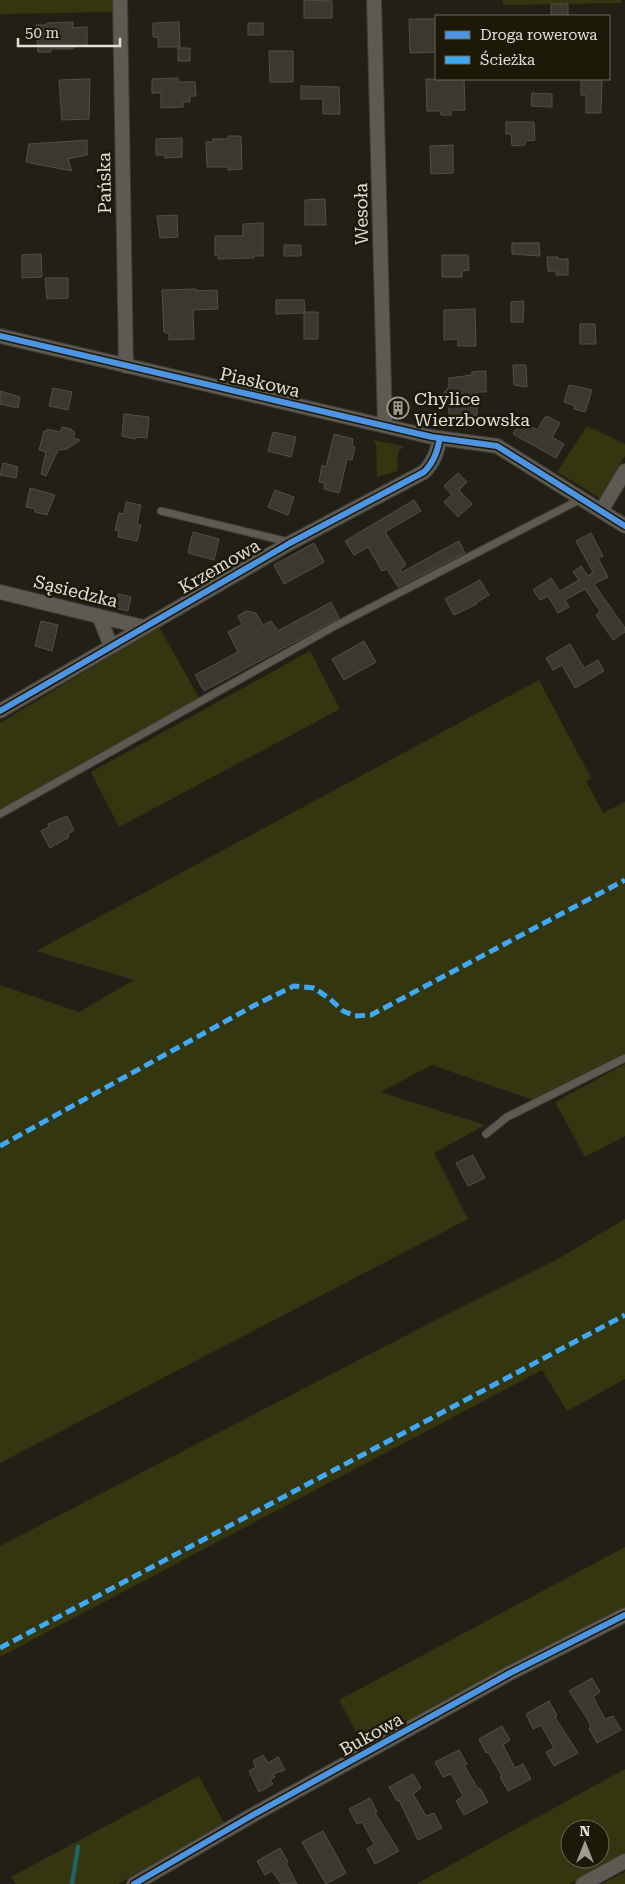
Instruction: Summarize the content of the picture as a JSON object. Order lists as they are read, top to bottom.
{
  "streets": {
    "street": [
      "Pańska",
      "Wesoła",
      "Piaskowa",
      "Krzemowa",
      "Sąsiedzka",
      "Bukowa"
    ]
  },
  "crossings": [
    ["Pańska", "Piaskowa"],
    ["Wesoła", "Piaskowa"],
    ["Piaskowa", "Krzemowa"],
    ["Krzemowa", "Sąsiedzka"]
  ],
  "places": {
    "building": ["Chylice Wierzbowska"]
  },
  "legend": ["Droga rowerowa", "Ścieżka"],
  "scale_bar": "50 m",
  "north": "top"
}
